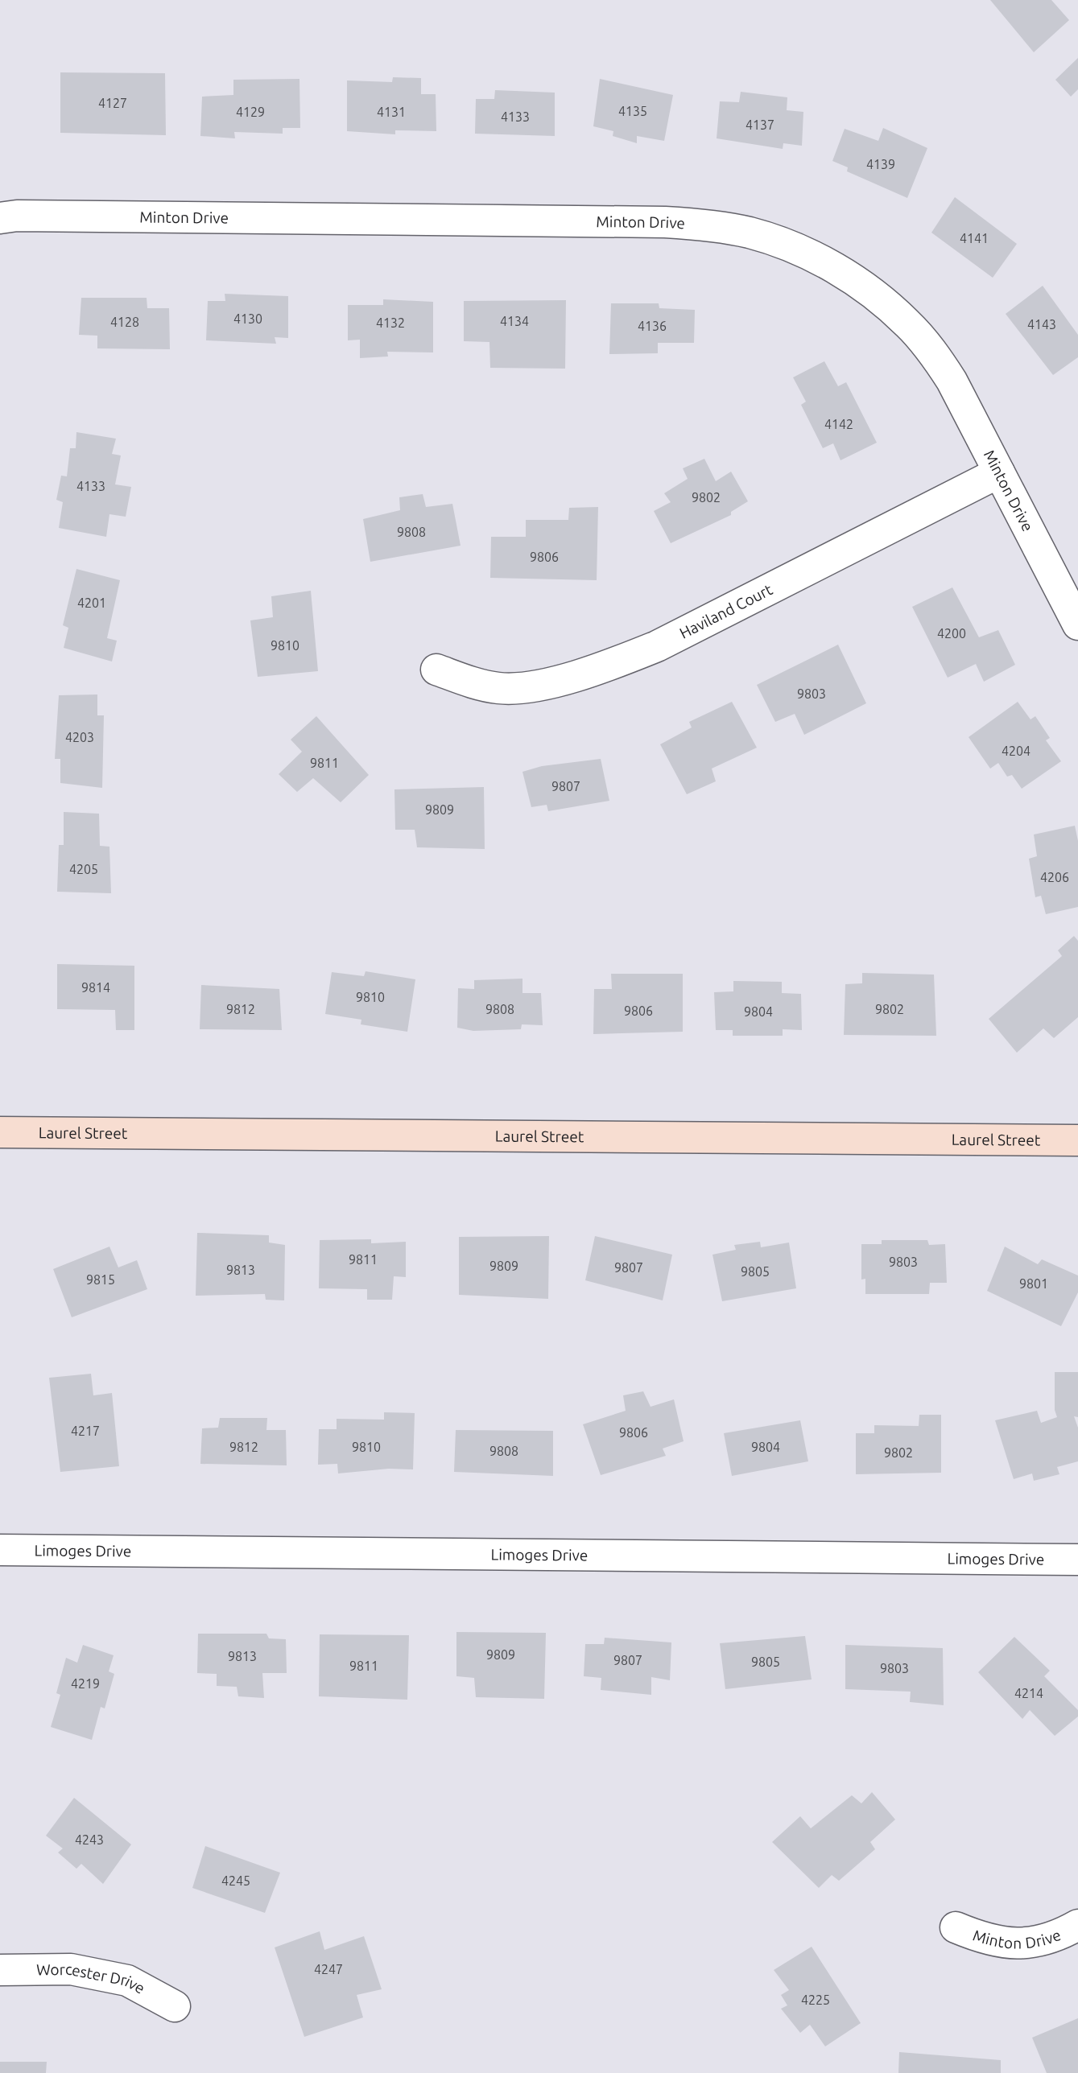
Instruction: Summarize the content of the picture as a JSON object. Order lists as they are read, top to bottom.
{
  "streets": {
    "street": [
      "Minton Drive",
      "Haviland Court",
      "Laurel Street",
      "Limoges Drive",
      "Worcester Drive"
    ]
  },
  "crossings": [
    ["Minton Drive", "Haviland Court"]
  ],
  "house_numbers": [
    "4127",
    "4135",
    "4129",
    "4131",
    "4133",
    "4137",
    "4139",
    "4141",
    "4130",
    "4134",
    "4128",
    "4132",
    "4143",
    "4136",
    "4142",
    "4133",
    "9802",
    "9808",
    "9806",
    "4201",
    "4200",
    "9810",
    "9803",
    "4203",
    "4204",
    "9811",
    "9807",
    "9809",
    "4205",
    "4206",
    "9814",
    "9810",
    "9812",
    "9808",
    "9802",
    "9806",
    "9804",
    "9811",
    "9803",
    "9809",
    "9807",
    "9813",
    "9805",
    "9815",
    "9801",
    "4217",
    "9806",
    "9812",
    "9810",
    "9804",
    "9808",
    "9802",
    "9809",
    "9813",
    "9807",
    "9805",
    "9811",
    "9803",
    "4219",
    "4214",
    "4243",
    "4245",
    "4247",
    "4225"
  ]
}
